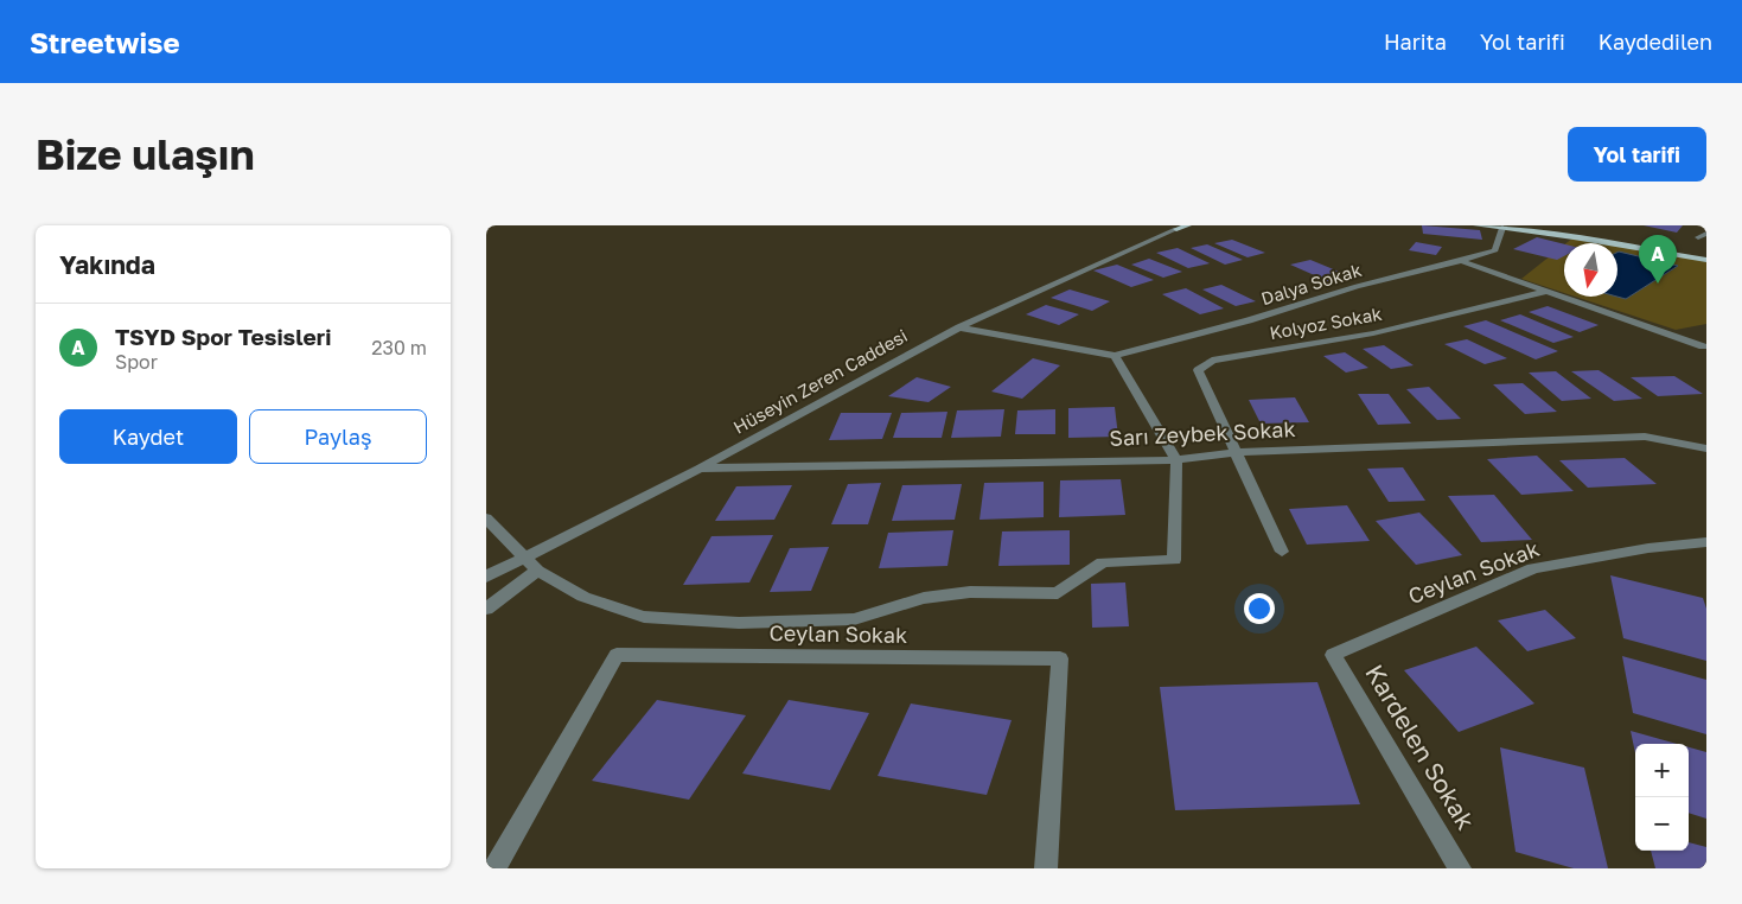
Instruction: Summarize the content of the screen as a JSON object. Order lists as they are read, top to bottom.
{
  "streets": {
    "street": [
      "Dalya Sokak",
      "Kolyoz Sokak",
      "Hüseyin Zeren Caddesi",
      "Sarı Zeybek Sokak",
      "Ceylan Sokak",
      "Kardelen Sokak"
    ]
  },
  "crossings": [
    ["Kolyoz Sokak", "Sarı Zeybek Sokak"],
    ["Hüseyin Zeren Caddesi", "Sarı Zeybek Sokak"],
    ["Ceylan Sokak", "Kardelen Sokak"]
  ],
  "north": "bottom",
  "page": {
    "header": "Streetwise",
    "nav": ["Harita", "Yol tarifi", "Kaydedilen"],
    "buttons": [
      "Yol tarifi",
      ["Kaydet", "Paylaş"]
    ],
    "title": "Bize ulaşın",
    "heading": "Yakında",
    "pins": "A",
    "list": [
      {
        "mark": "A",
        "name": "TSYD Spor Tesisleri",
        "note": "Spor",
        "value": "230 m"
      }
    ],
    "map_buttons": ["+", "−"]
  }
}
